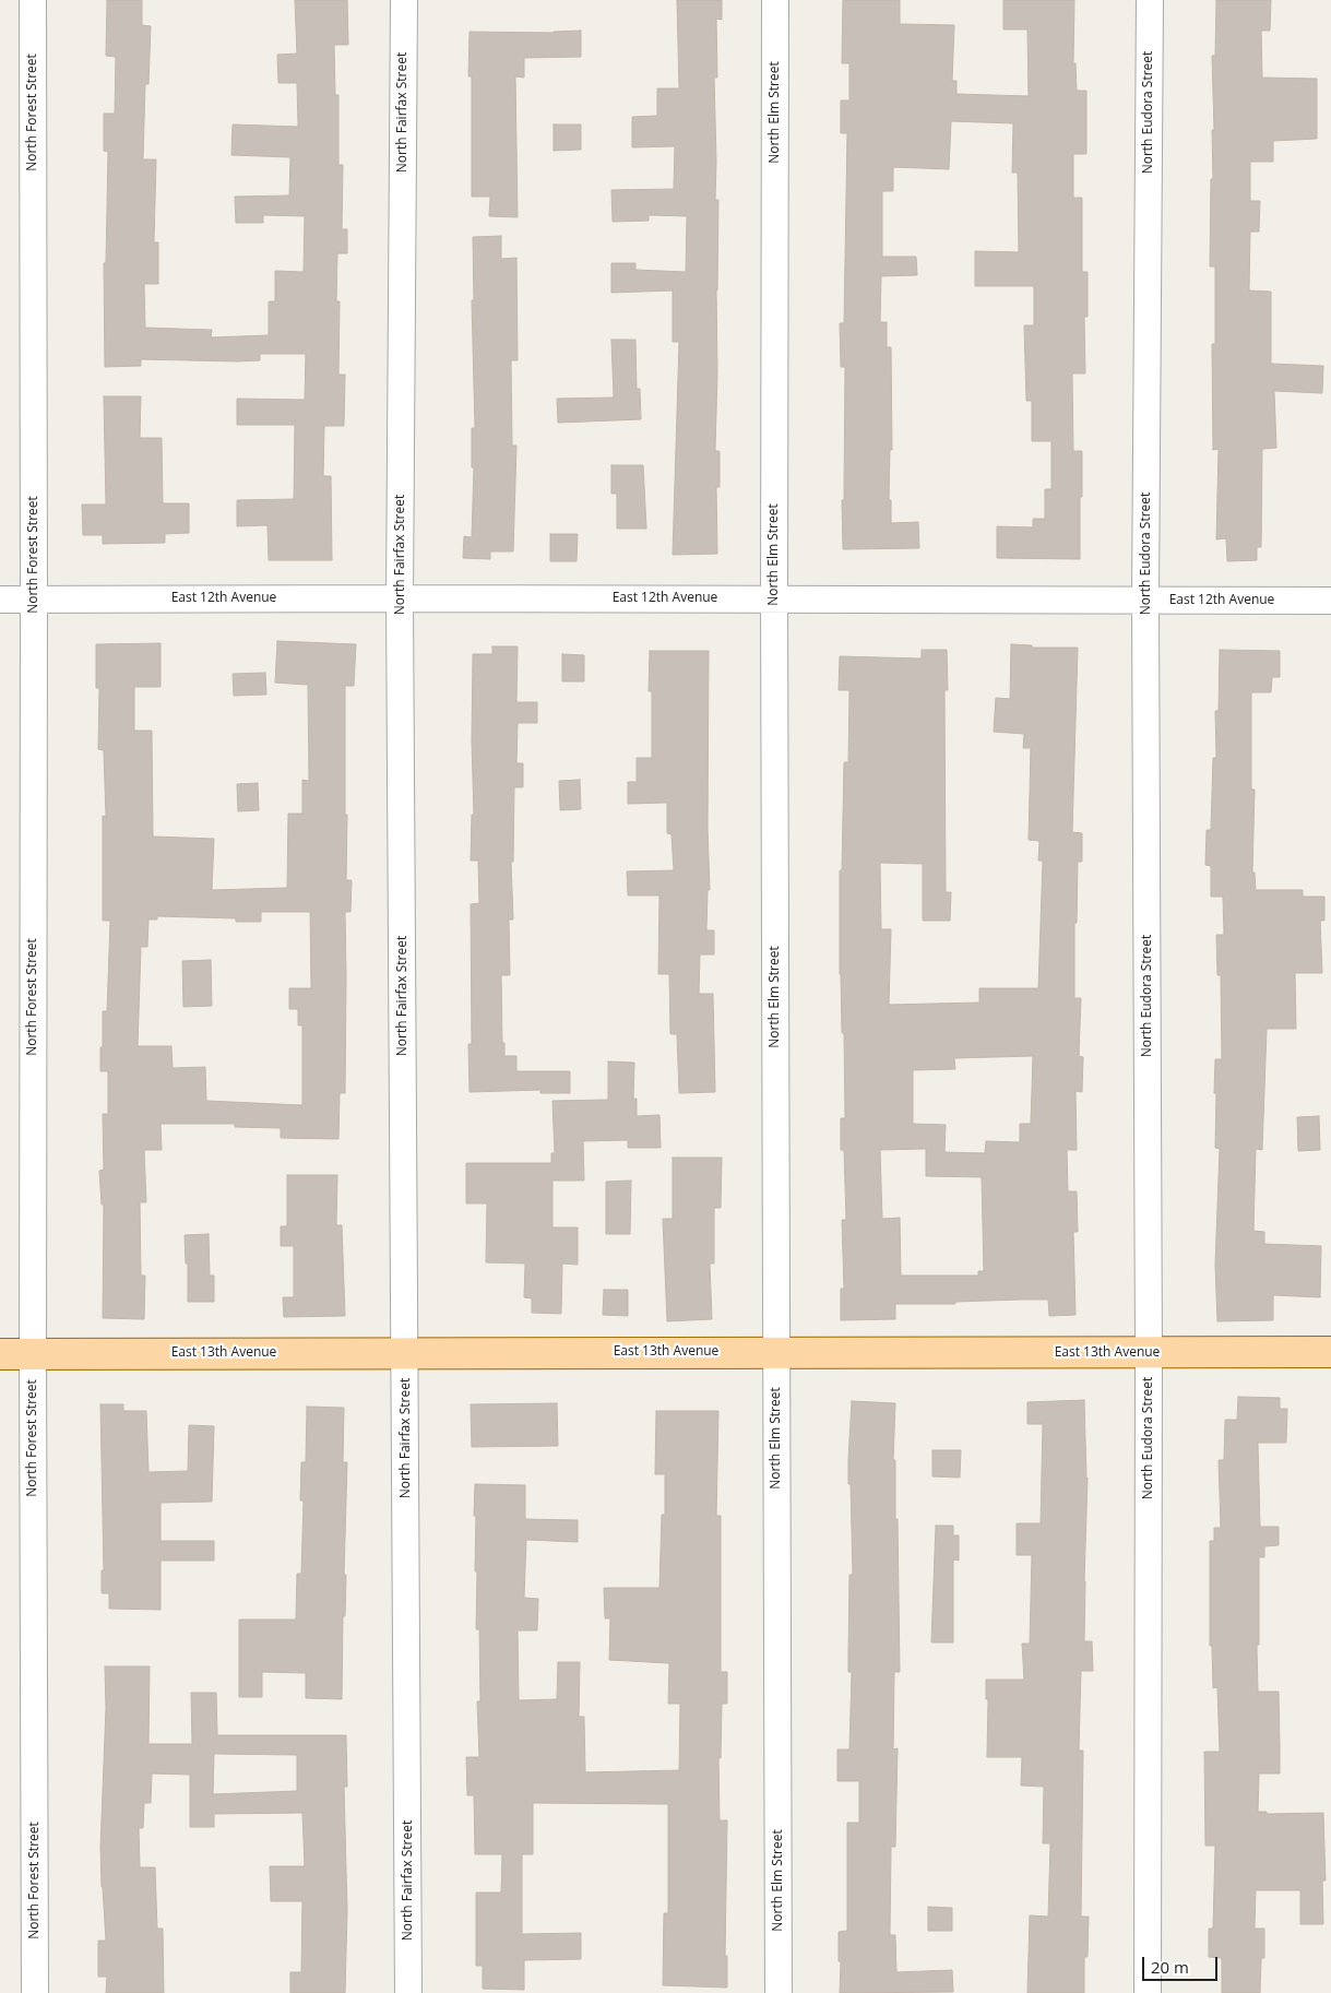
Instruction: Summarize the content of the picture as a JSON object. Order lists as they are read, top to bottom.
{
  "streets": {
    "main road": ["East 13th Avenue"],
    "street": [
      "North Forest Street",
      "North Fairfax Street",
      "North Elm Street",
      "North Eudora Street",
      "East 12th Avenue"
    ]
  },
  "crossings": [
    ["North Forest Street", "East 12th Avenue"],
    ["North Forest Street", "East 13th Avenue"],
    ["North Fairfax Street", "East 12th Avenue"],
    ["North Fairfax Street", "East 13th Avenue"],
    ["North Elm Street", "East 12th Avenue"],
    ["North Elm Street", "East 13th Avenue"],
    ["North Eudora Street", "East 12th Avenue"],
    ["North Eudora Street", "East 13th Avenue"]
  ],
  "scale_bar": "20 m"
}
